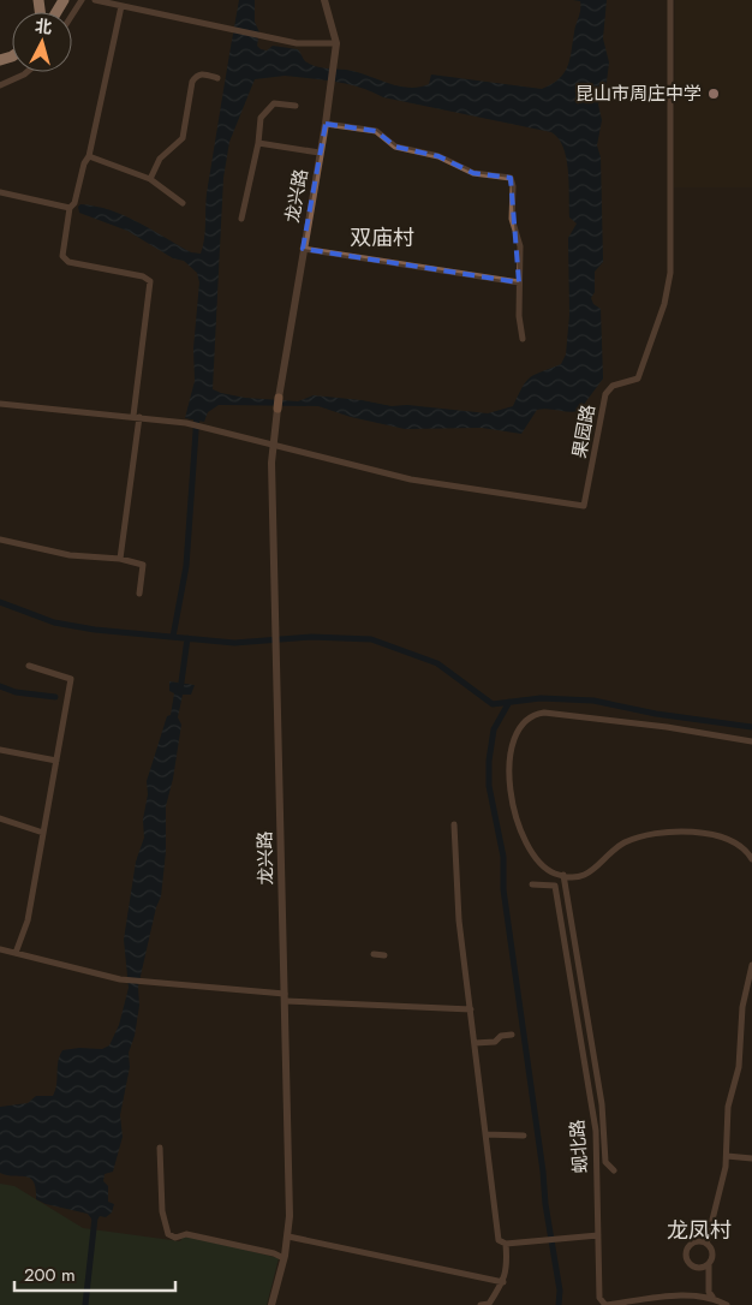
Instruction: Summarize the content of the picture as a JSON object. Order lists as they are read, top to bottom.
{
  "streets": {
    "street": ["龙兴路", "果园路", "蚬北路"]
  },
  "crossings": [
    ["龙兴路", "果园路"]
  ],
  "districts": ["双庙村", "龙凤村"],
  "places": ["昆山市周庄中学"],
  "scale_bar": "200 m",
  "north": "top"
}
